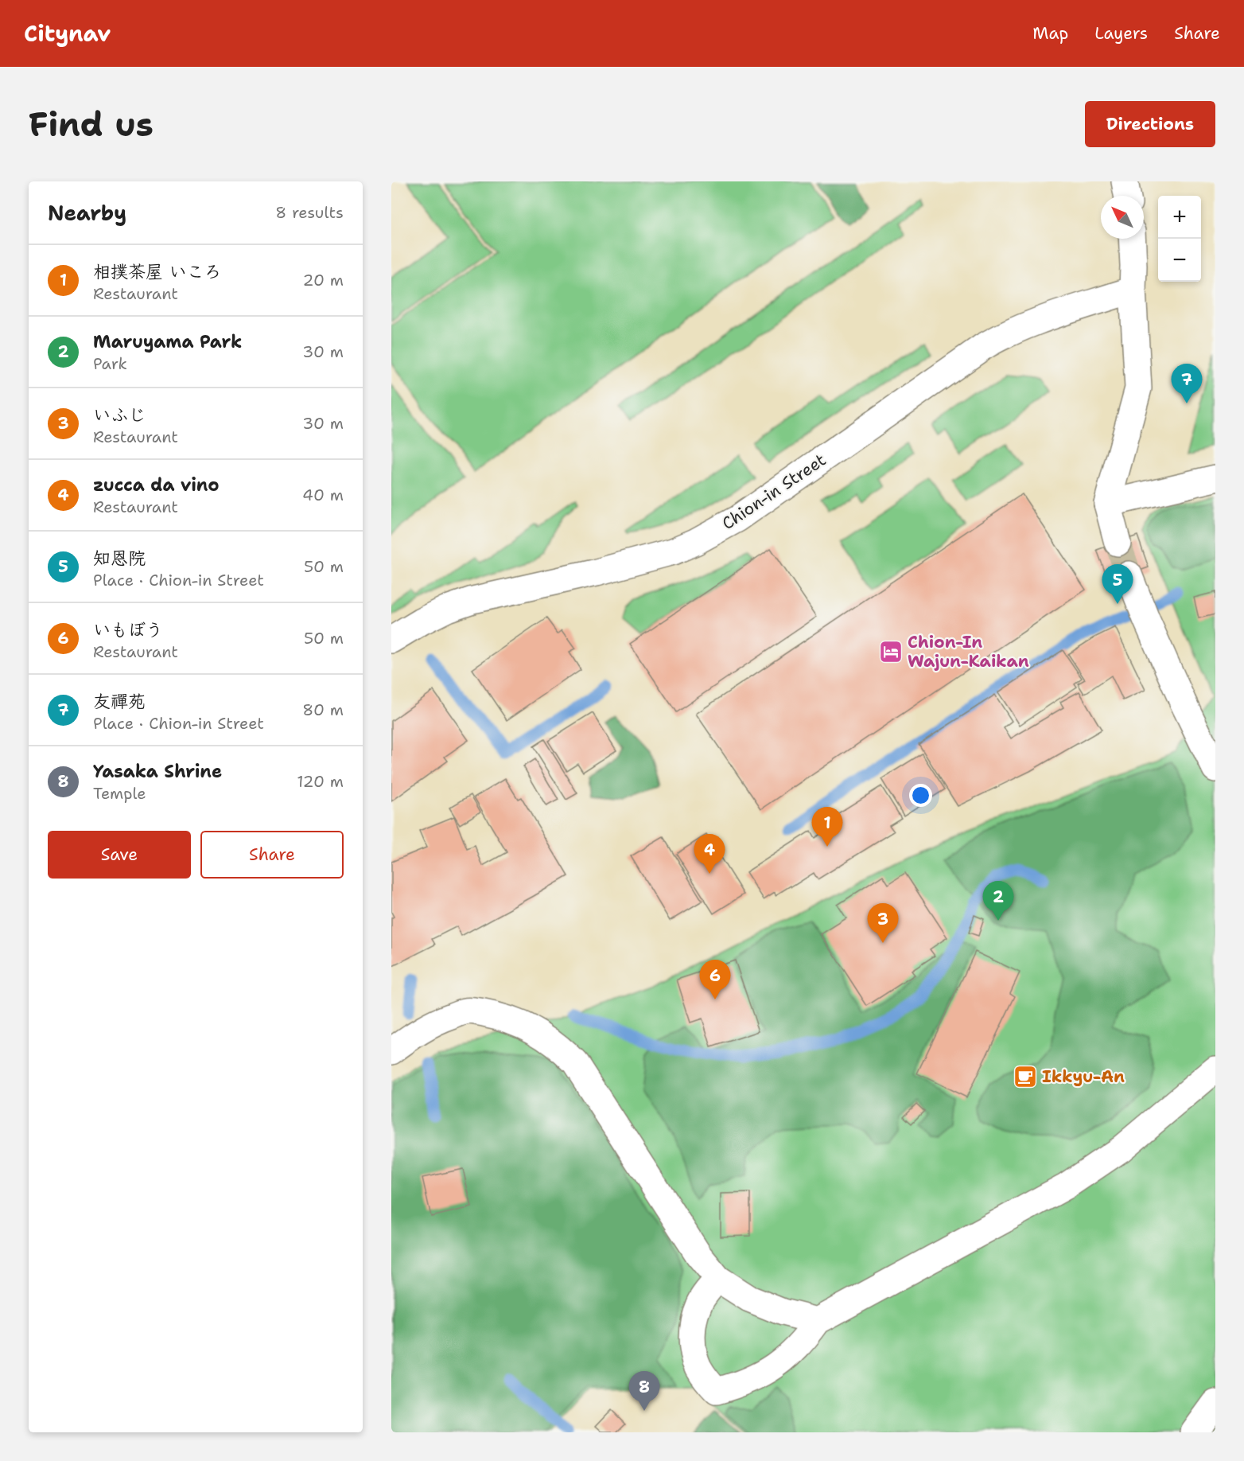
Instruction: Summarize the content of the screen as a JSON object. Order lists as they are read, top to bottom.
{
  "streets": {
    "street": ["Chion-in Street"]
  },
  "places": {
    "hotel": ["Chion-In Wajun-Kaikan"],
    "cafe": ["Ikkyu-An"]
  },
  "north": "top left",
  "page": {
    "header": "Citynav",
    "nav": ["Map", "Layers", "Share"],
    "buttons": [
      "Directions",
      ["Save", "Share"]
    ],
    "title": "Find us",
    "heading": ["Nearby", "8 results"],
    "map_buttons": ["+", "−"],
    "list": [
      {
        "mark": "1",
        "name": "相撲茶屋 いころ",
        "note": "Restaurant",
        "value": "20 m"
      },
      {
        "mark": "2",
        "name": "Maruyama Park",
        "note": "Park",
        "value": "30 m"
      },
      {
        "mark": "3",
        "name": "いふじ",
        "note": "Restaurant",
        "value": "30 m"
      },
      {
        "mark": "4",
        "name": "zucca da vino",
        "note": "Restaurant",
        "value": "40 m"
      },
      {
        "mark": "5",
        "name": "知恩院",
        "note": "Place · Chion-in Street",
        "value": "50 m"
      },
      {
        "mark": "6",
        "name": "いもぼう",
        "note": "Restaurant",
        "value": "50 m"
      },
      {
        "mark": "7",
        "name": "友禪苑",
        "note": "Place · Chion-in Street",
        "value": "80 m"
      },
      {
        "mark": "8",
        "name": "Yasaka Shrine",
        "note": "Temple",
        "value": "120 m"
      }
    ],
    "pins": [
      "7",
      "5",
      "1",
      "4",
      "2",
      "3",
      "6",
      "8"
    ]
  }
}
